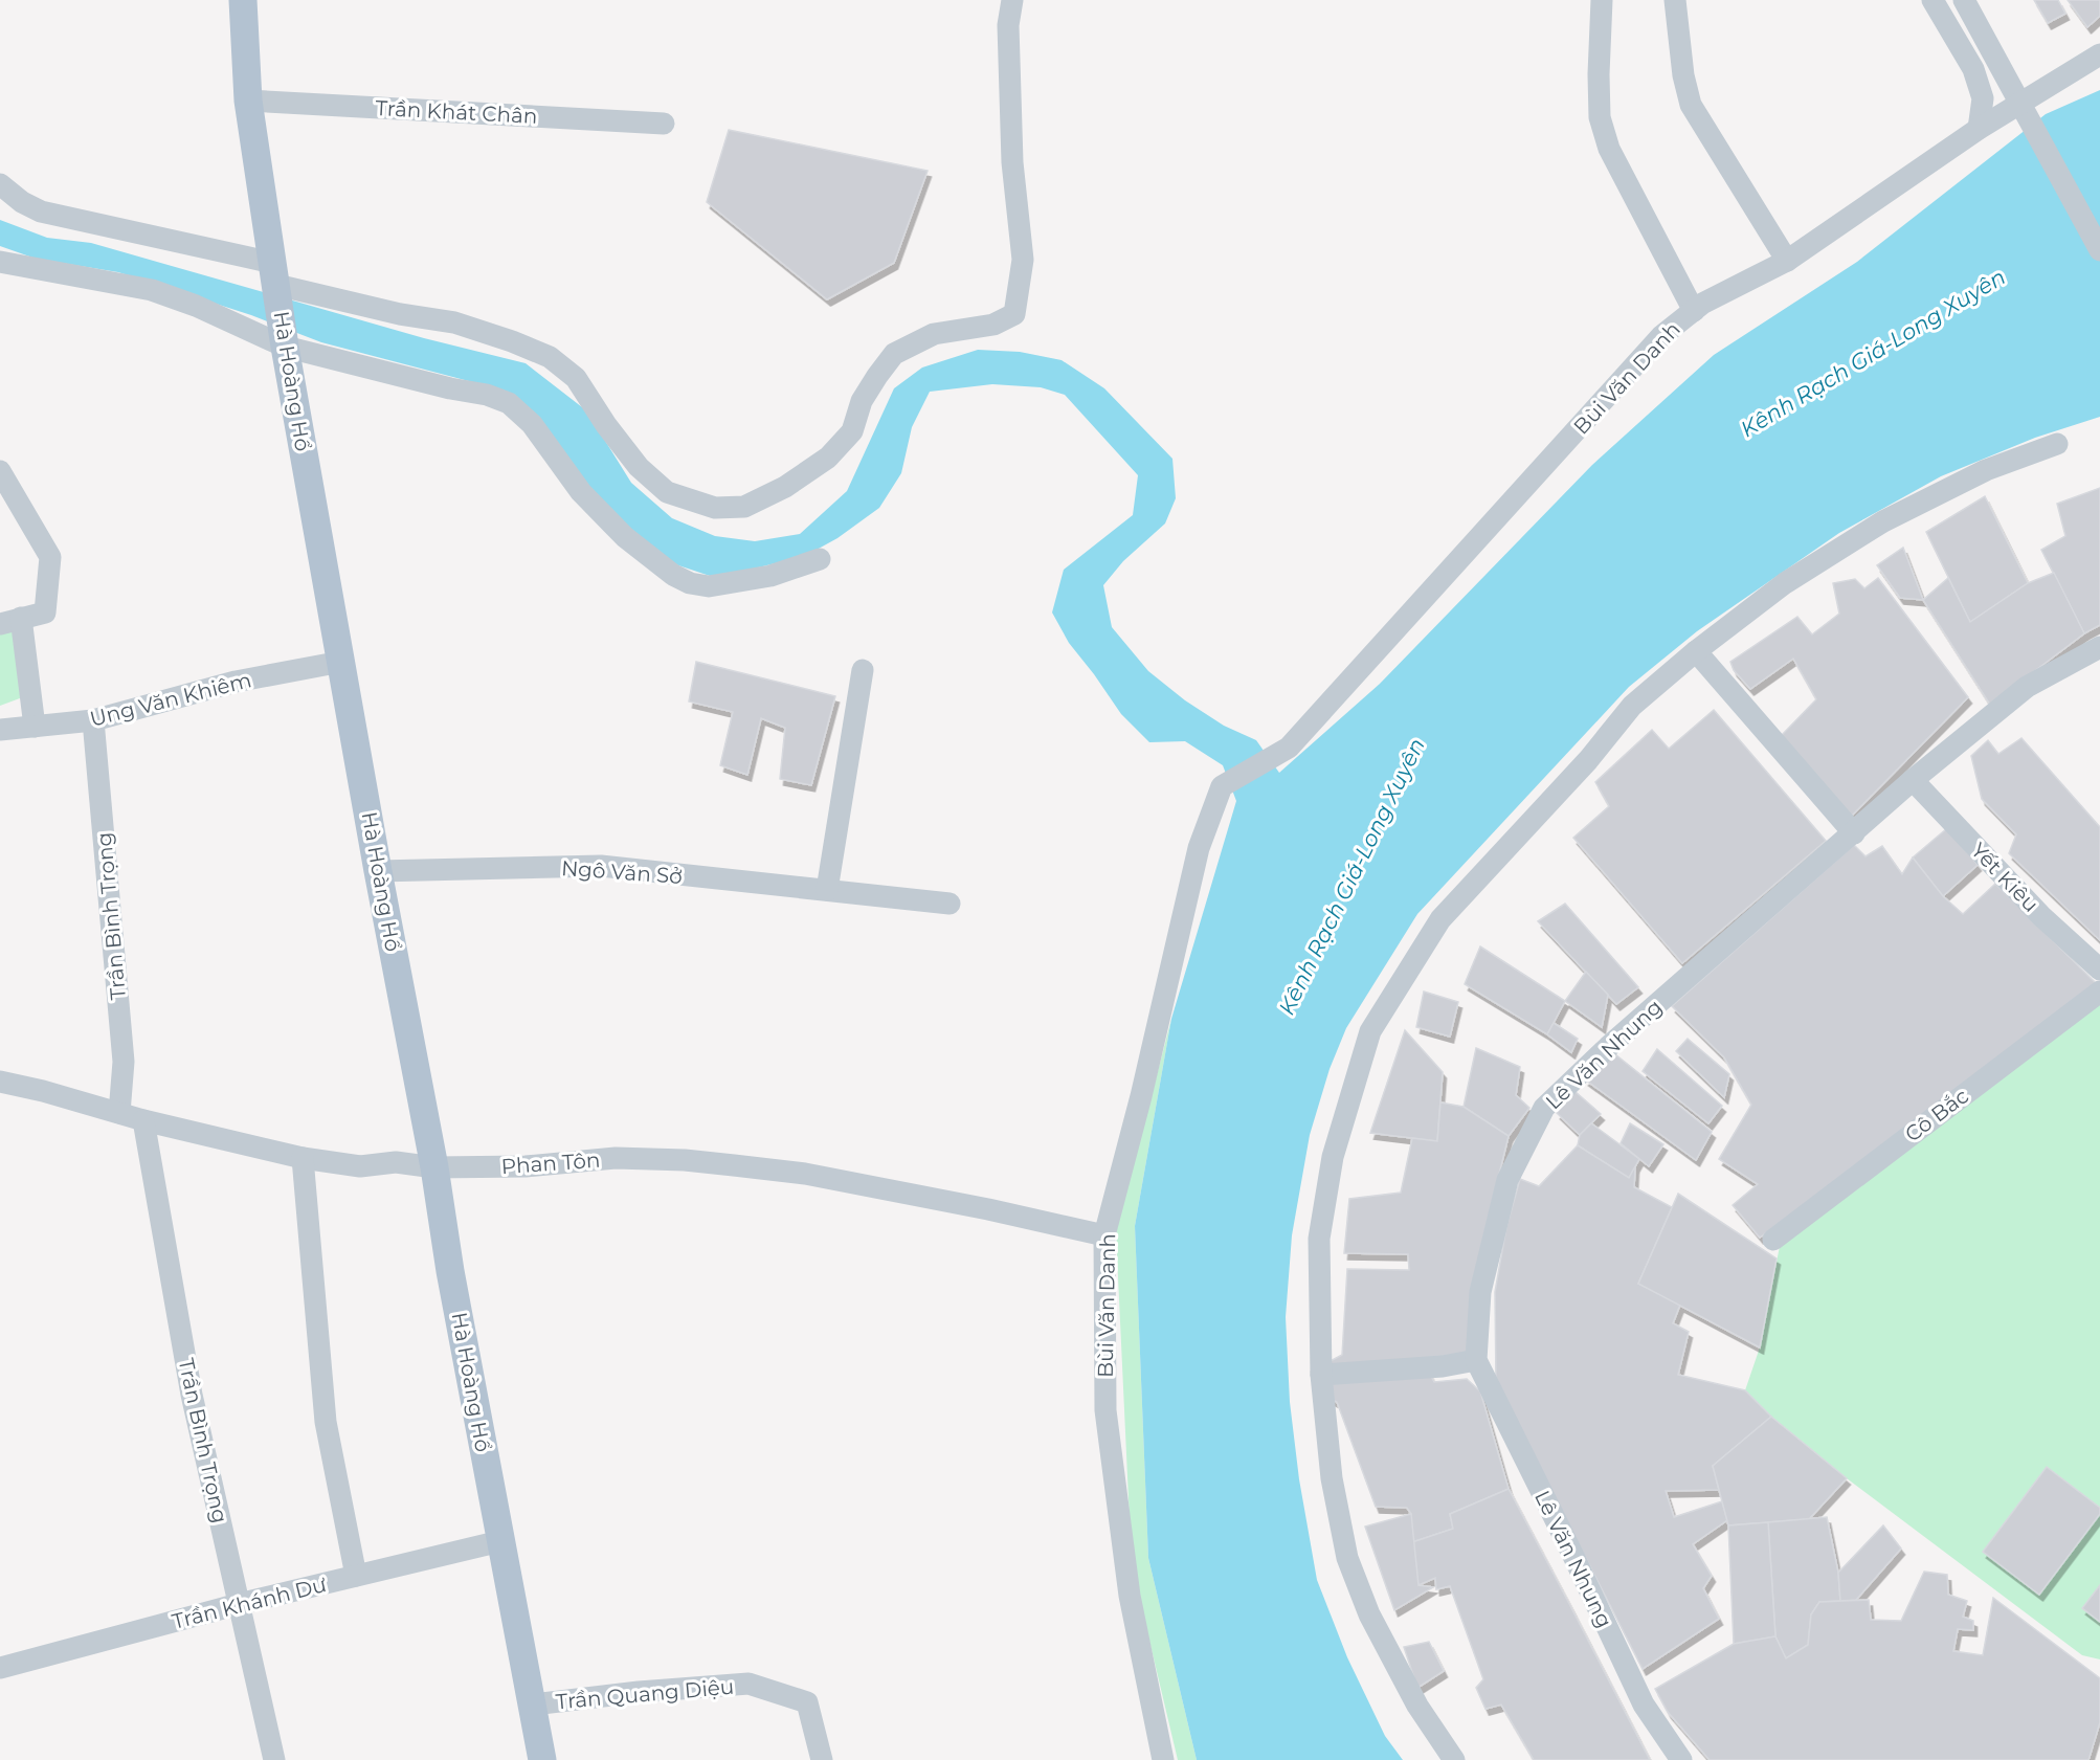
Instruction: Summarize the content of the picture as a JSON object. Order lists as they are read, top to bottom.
{
  "streets": {
    "main road": ["Hà Hoàng Hổ"],
    "street": [
      "Trần Khát Chân",
      "Bùi Văn Danh",
      "Ung Văn Khiêm",
      "Ngô Văn Sở",
      "Yết Kiêu",
      "Trần Bình Trọng",
      "Lê Văn Nhung",
      "Cô Bắc",
      "Phan Tôn",
      "Trần Khánh Dư",
      "Trần Quang Diệu"
    ]
  },
  "crossings": [
    ["Trần Khát Chân", "Hà Hoàng Hổ"],
    ["Bùi Văn Danh", "Phan Tôn"],
    ["Hà Hoàng Hổ", "Ung Văn Khiêm"],
    ["Hà Hoàng Hổ", "Ngô Văn Sở"],
    ["Hà Hoàng Hổ", "Phan Tôn"],
    ["Hà Hoàng Hổ", "Trần Khánh Dư"],
    ["Hà Hoàng Hổ", "Trần Quang Diệu"],
    ["Ung Văn Khiêm", "Trần Bình Trọng"],
    ["Yết Kiêu", "Lê Văn Nhung"],
    ["Trần Bình Trọng", "Phan Tôn"],
    ["Trần Bình Trọng", "Trần Khánh Dư"]
  ],
  "water": ["Kênh Rạch Giá-Long Xuyên"]
}
